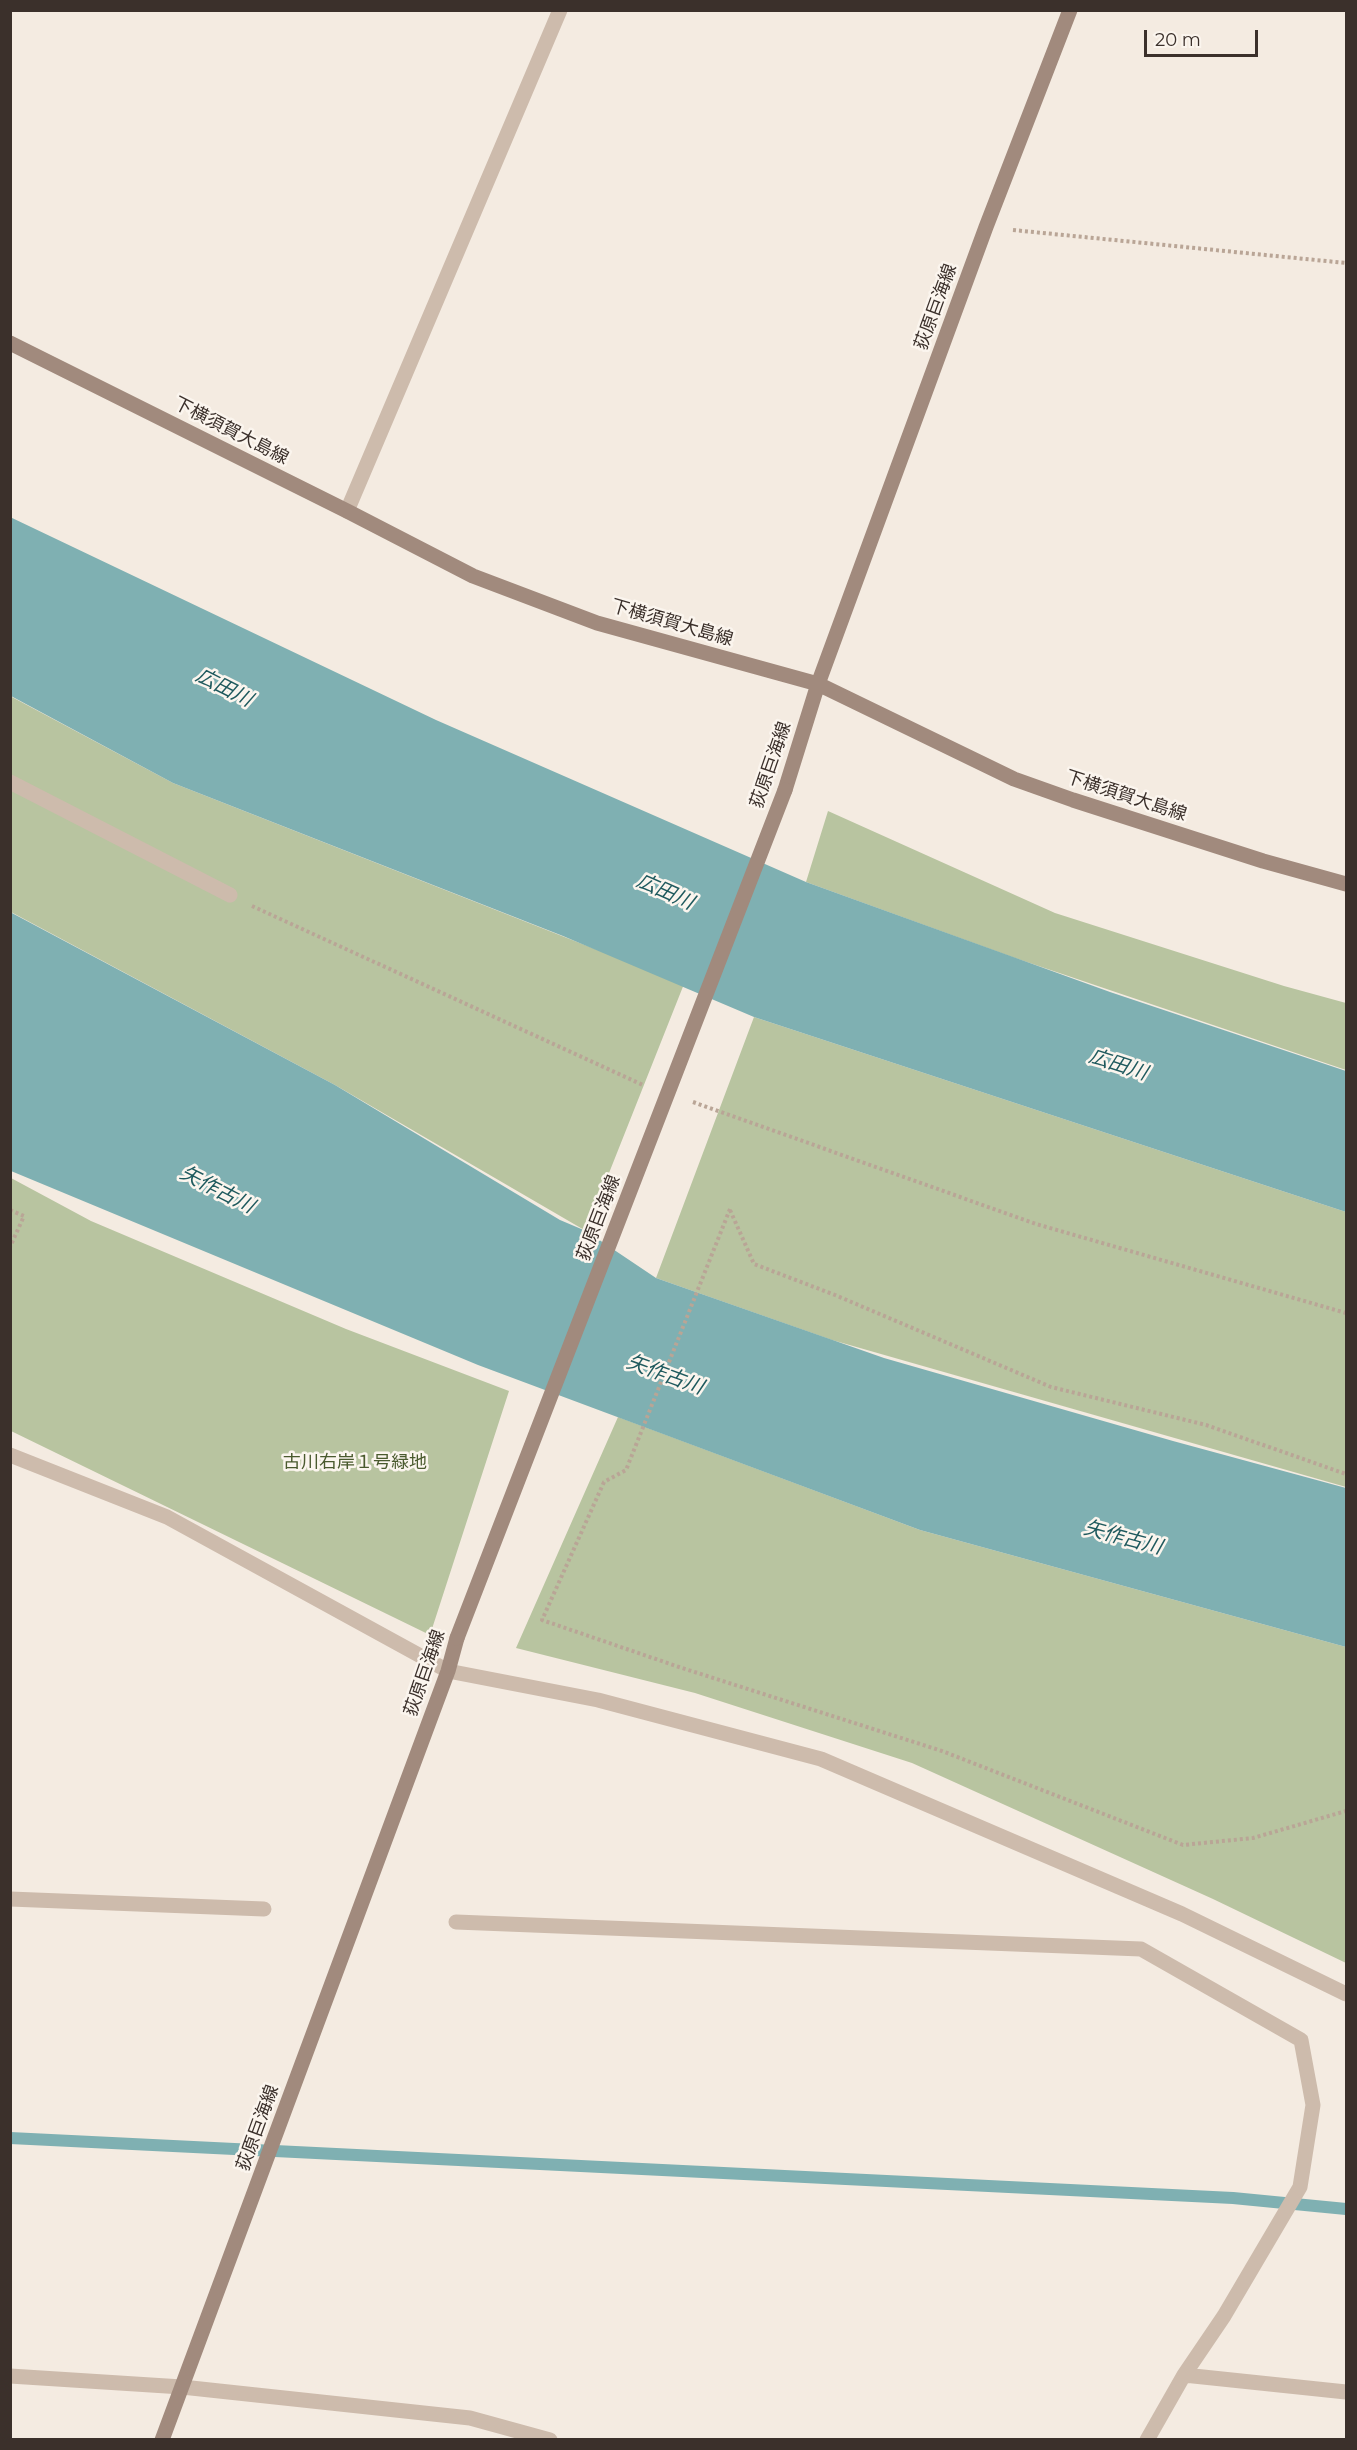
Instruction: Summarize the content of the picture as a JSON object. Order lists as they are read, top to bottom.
{
  "streets": {
    "main road": ["荻原巨海線", "下横須賀大島線"]
  },
  "crossings": [
    ["荻原巨海線", "下横須賀大島線"]
  ],
  "water": ["広田川", "矢作古川"],
  "parks": ["古川右岸１号緑地"],
  "scale_bar": "20 m"
}
